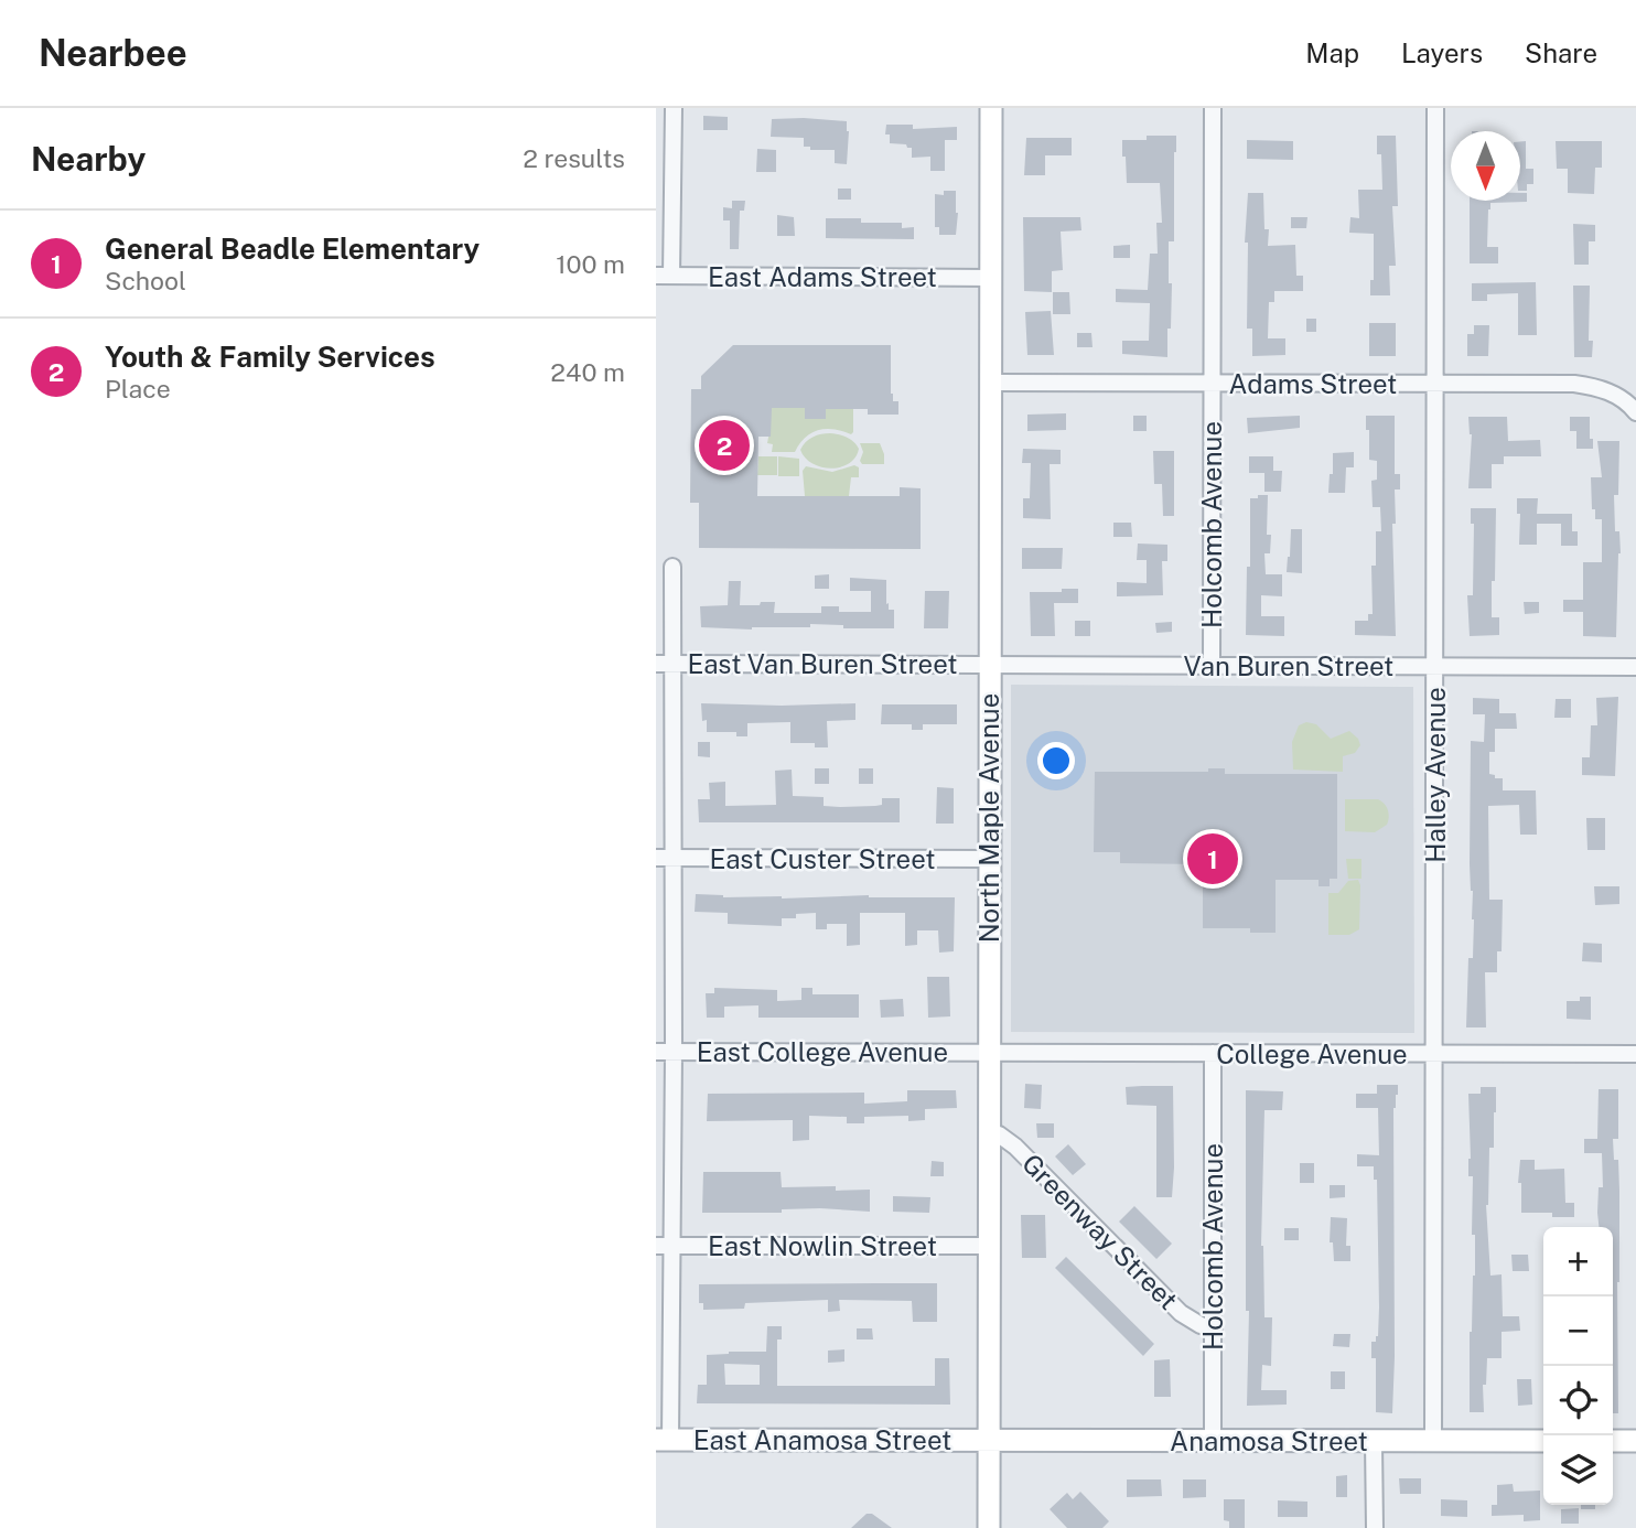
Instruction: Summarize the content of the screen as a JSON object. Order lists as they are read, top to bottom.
{
  "streets": {
    "street": [
      "East Adams Street",
      "Adams Street",
      "Holcomb Avenue",
      "East Van Buren Street",
      "Van Buren Street",
      "Halley Avenue",
      "North Maple Avenue",
      "East Custer Street",
      "East College Avenue",
      "College Avenue",
      "Greenway Street",
      "East Nowlin Street",
      "East Anamosa Street",
      "Anamosa Street"
    ]
  },
  "crossings": [
    ["East Adams Street", "North Maple Avenue"],
    ["Adams Street", "Holcomb Avenue"],
    ["Adams Street", "Halley Avenue"],
    ["Adams Street", "North Maple Avenue"],
    ["Holcomb Avenue", "Van Buren Street"],
    ["Holcomb Avenue", "College Avenue"],
    ["Holcomb Avenue", "Greenway Street"],
    ["Holcomb Avenue", "Anamosa Street"],
    ["East Van Buren Street", "Van Buren Street"],
    ["East Van Buren Street", "North Maple Avenue"],
    ["Van Buren Street", "Halley Avenue"],
    ["Van Buren Street", "North Maple Avenue"],
    ["Halley Avenue", "College Avenue"],
    ["Halley Avenue", "Anamosa Street"],
    ["North Maple Avenue", "East Custer Street"],
    ["North Maple Avenue", "East College Avenue"],
    ["North Maple Avenue", "College Avenue"],
    ["North Maple Avenue", "Greenway Street"],
    ["North Maple Avenue", "East Nowlin Street"],
    ["North Maple Avenue", "East Anamosa Street"],
    ["North Maple Avenue", "Anamosa Street"],
    ["East College Avenue", "College Avenue"],
    ["East Anamosa Street", "Anamosa Street"]
  ],
  "north": "bottom",
  "page": {
    "header": "Nearbee",
    "nav": ["Map", "Layers", "Share"],
    "heading": ["Nearby", "2 results"],
    "list": [
      {
        "mark": "1",
        "name": "General Beadle Elementary",
        "note": "School",
        "value": "100 m"
      },
      {
        "mark": "2",
        "name": "Youth & Family Services",
        "note": "Place",
        "value": "240 m"
      }
    ],
    "pins": ["2", "1"],
    "map_buttons": ["+", "−"]
  }
}
